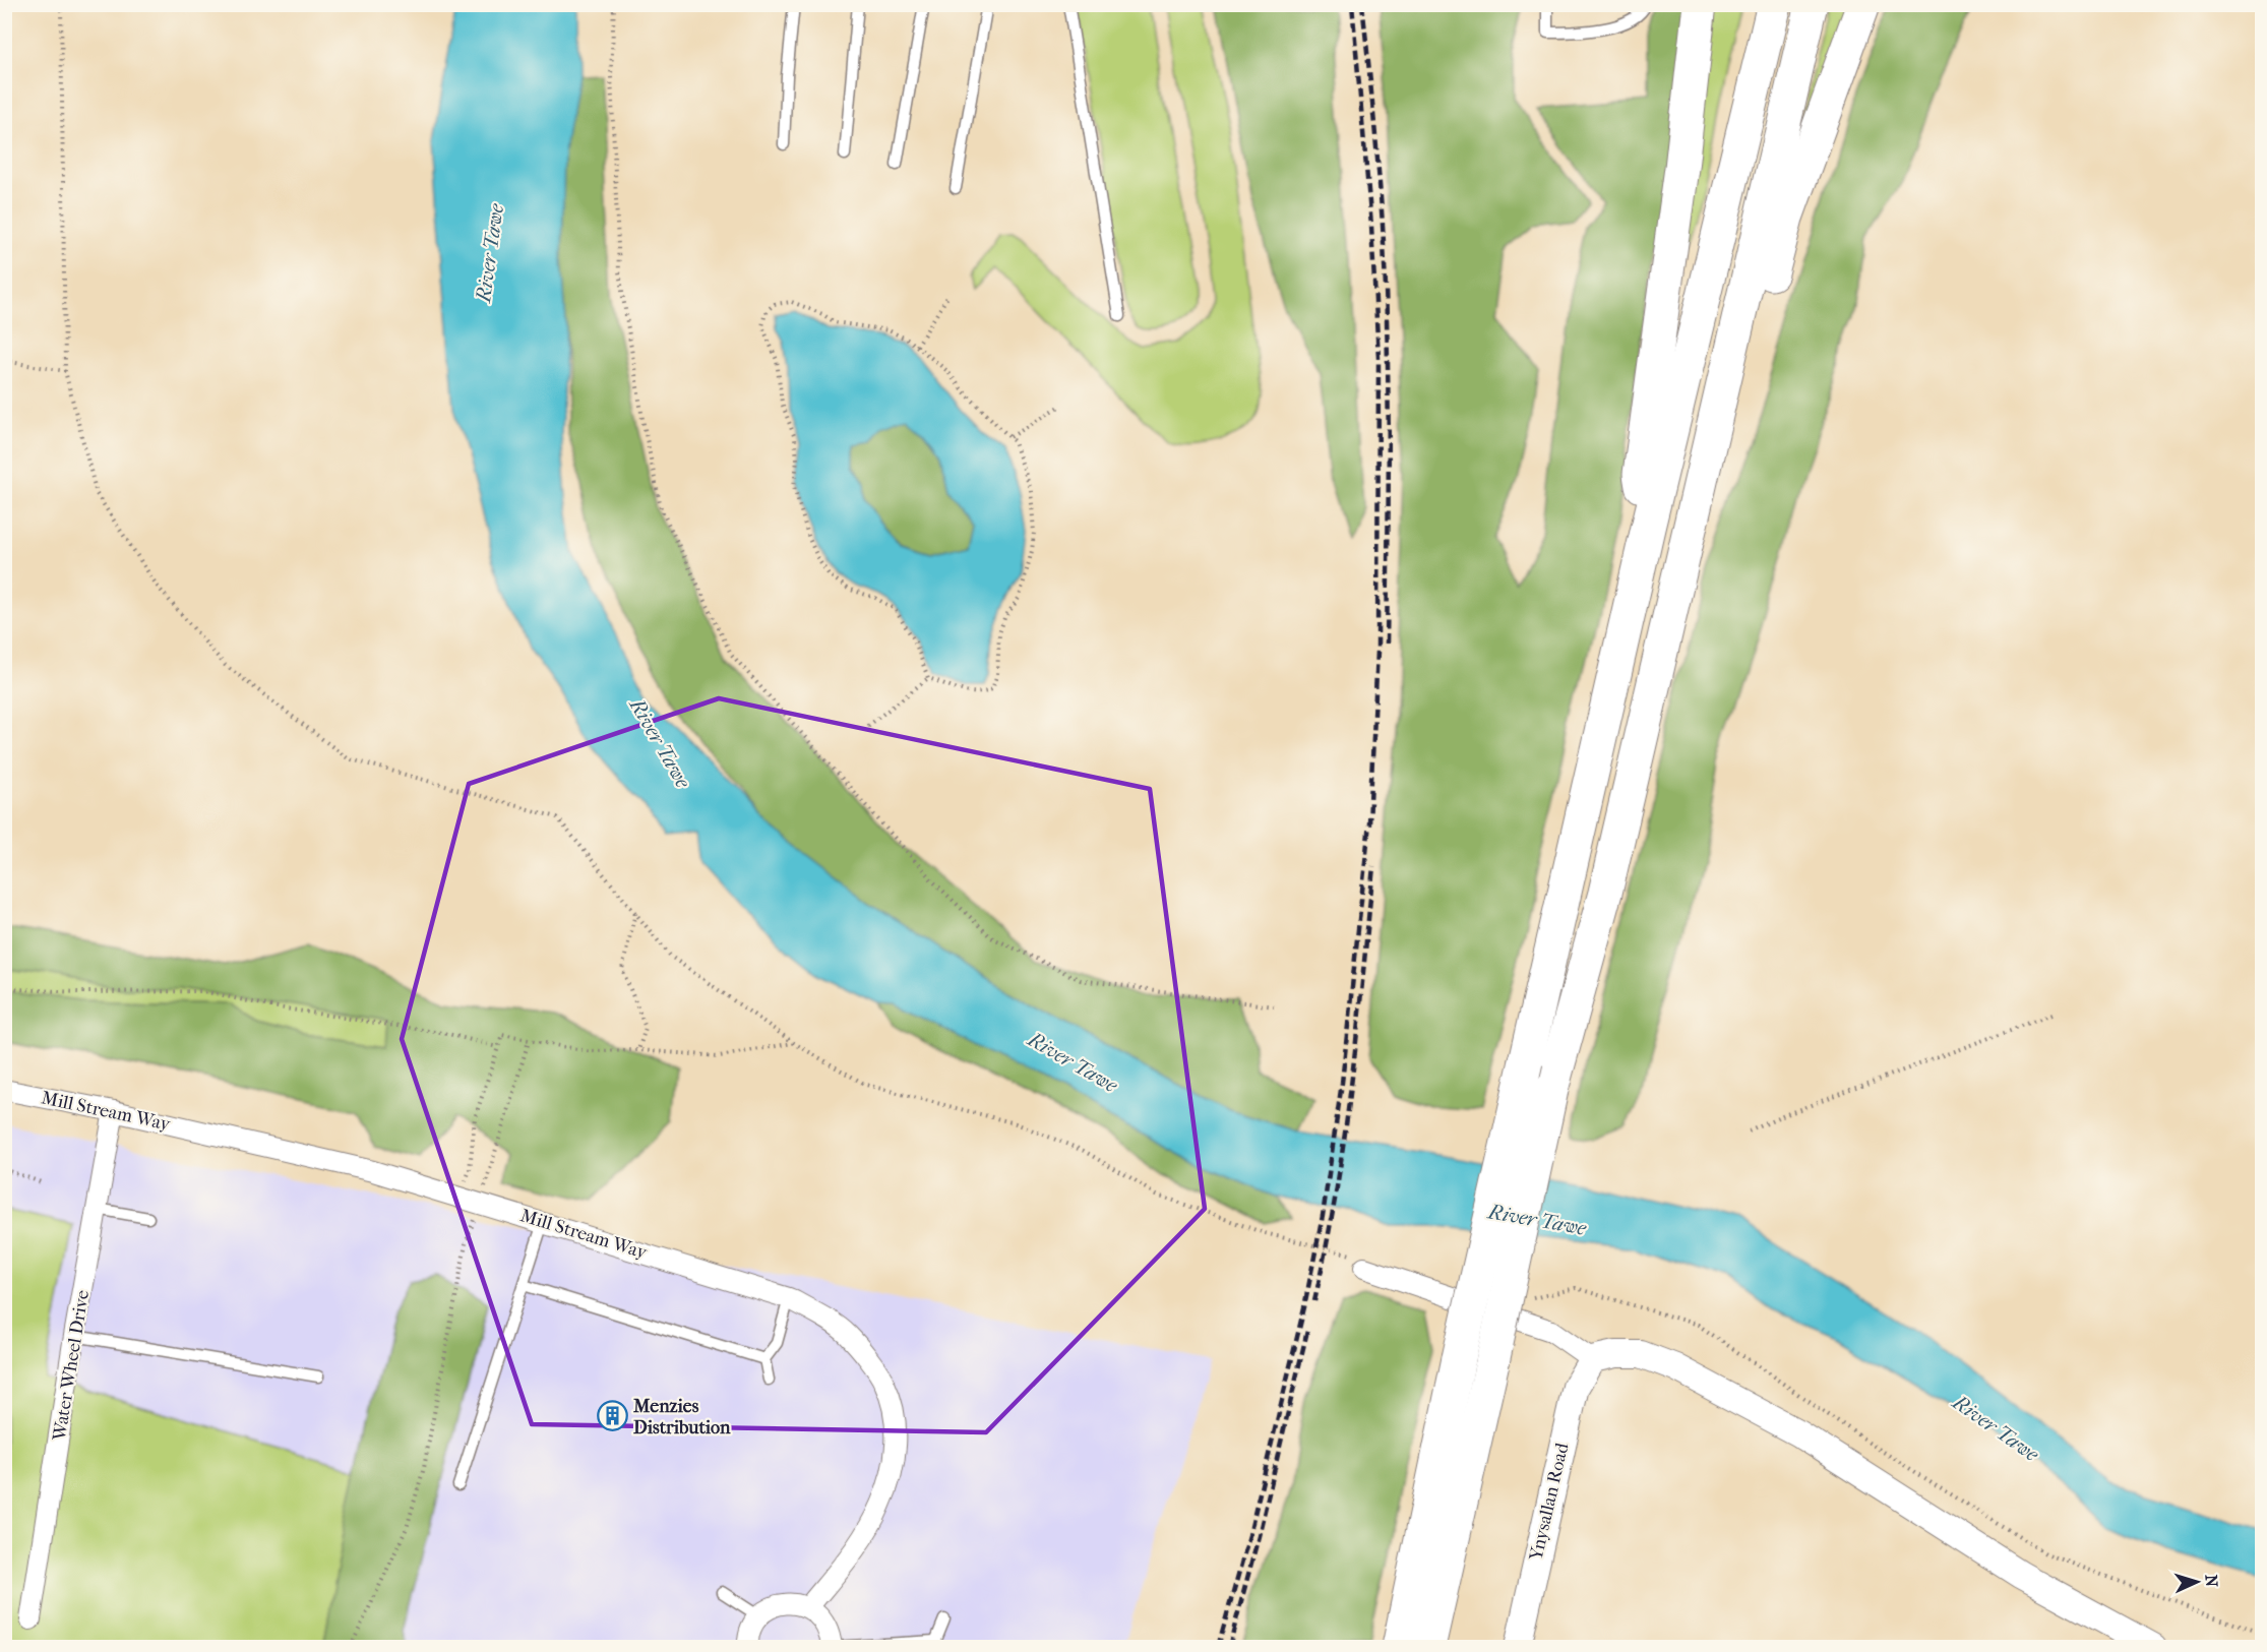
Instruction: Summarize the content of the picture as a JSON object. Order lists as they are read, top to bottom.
{
  "streets": {
    "street": ["Mill Stream Way", "Water Wheel Drive", "Ynysallan Road"]
  },
  "crossings": [
    ["Mill Stream Way", "Water Wheel Drive"]
  ],
  "water": ["River Tawe"],
  "places": {
    "building": ["Menzies Distribution"]
  },
  "north": "right"
}
